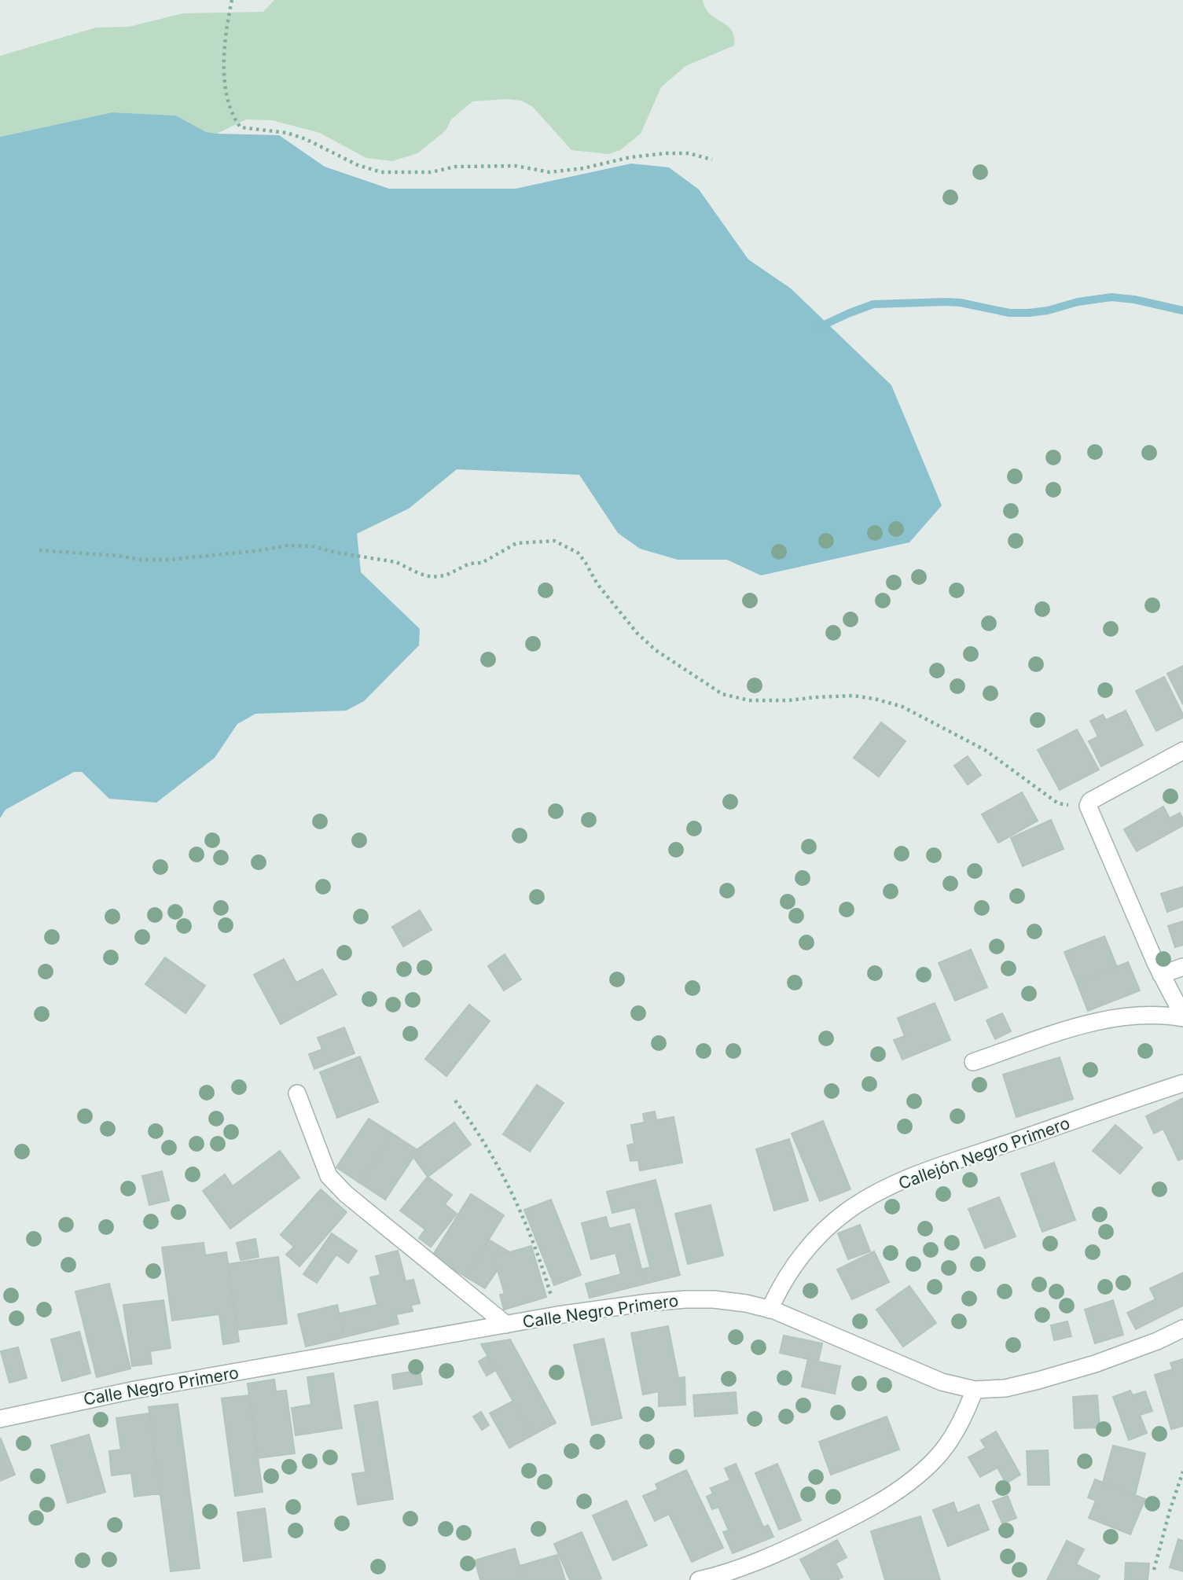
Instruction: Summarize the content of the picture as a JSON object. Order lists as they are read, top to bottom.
{
  "streets": {
    "street": ["Callejón Negro Primero", "Calle Negro Primero"]
  },
  "crossings": [
    ["Callejón Negro Primero", "Calle Negro Primero"]
  ]
}
